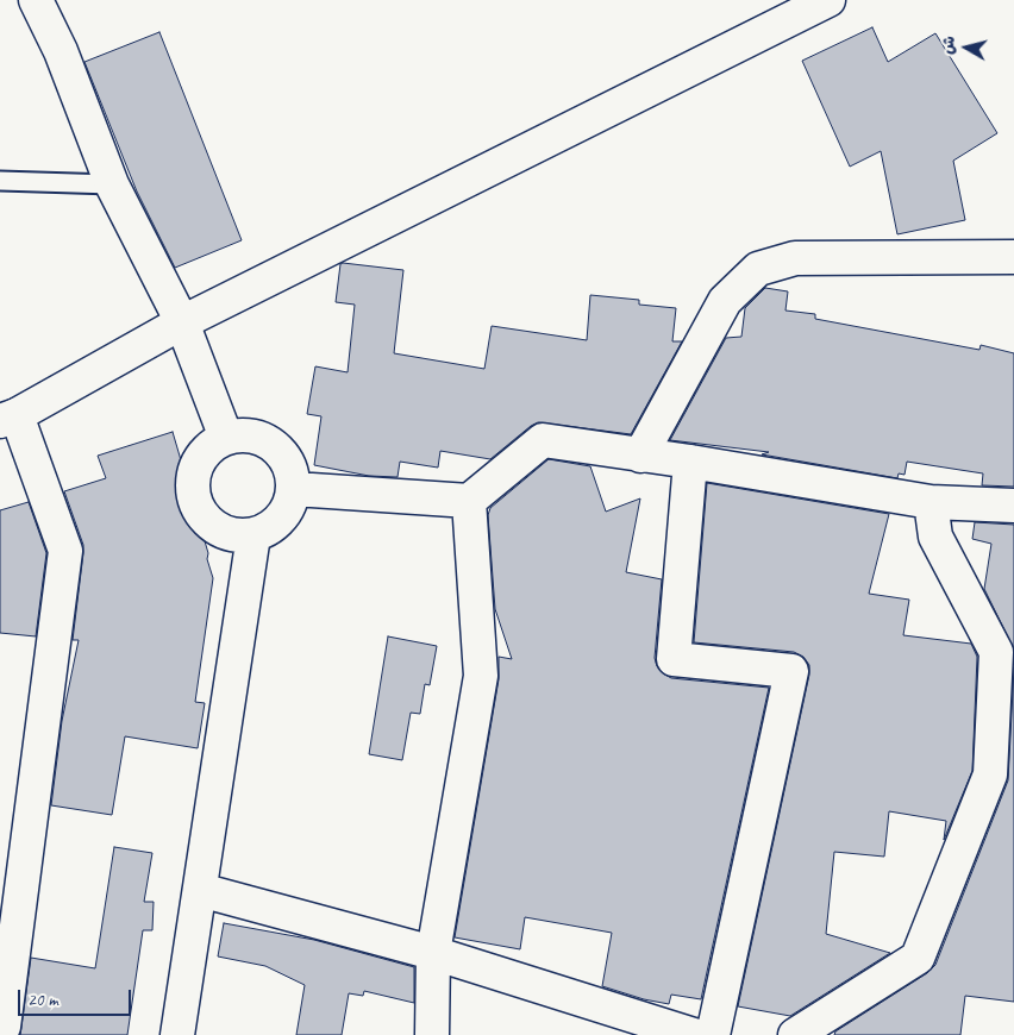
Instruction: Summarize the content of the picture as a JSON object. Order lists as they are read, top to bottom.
{
  "scale_bar": "20 m",
  "north": "left"
}
